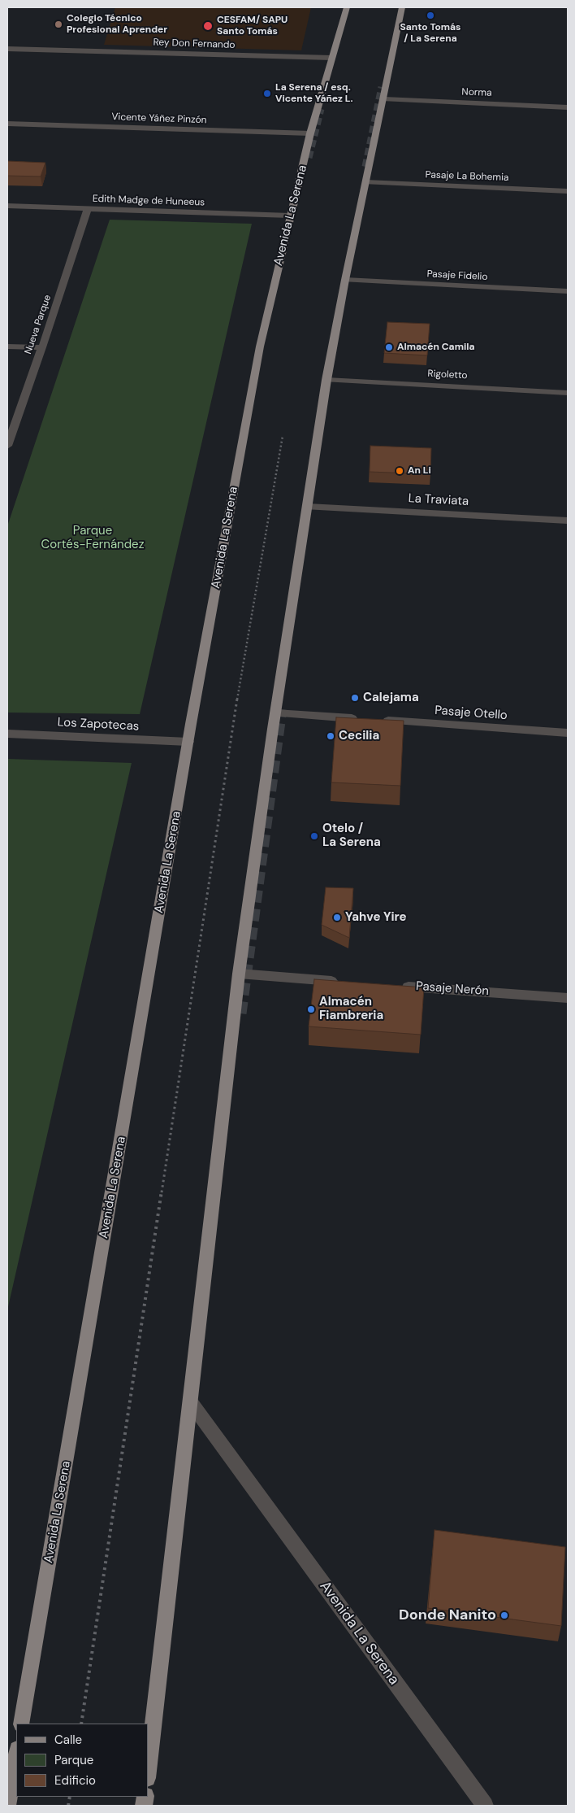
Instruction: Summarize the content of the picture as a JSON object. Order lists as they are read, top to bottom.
{
  "streets": {
    "main road": ["Avenida La Serena"],
    "street": [
      "Rey Don Fernando",
      "Norma",
      "Vicente Yáñez Pinzón",
      "Pasaje La Bohemia",
      "Edith Madge de Huneeus",
      "Pasaje Fidelio",
      "Nueva Parque",
      "Rigoletto",
      "La Traviata",
      "Pasaje Otello",
      "Los Zapotecas",
      "Pasaje Nerón"
    ]
  },
  "crossings": [
    ["Rey Don Fernando", "Avenida La Serena"],
    ["Vicente Yáñez Pinzón", "Avenida La Serena"],
    ["Edith Madge de Huneeus", "Avenida La Serena"],
    ["Edith Madge de Huneeus", "Nueva Parque"],
    ["Avenida La Serena", "Los Zapotecas"]
  ],
  "parks": ["Parque Cortés-Fernández"],
  "places": [
    "Santo Tomás / La Serena",
    "Colegio Técnico Profesional Aprender",
    "CESFAM/ SAPU Santo Tomás",
    "La Serena / esq. Vicente Yáñez L.",
    "Almacén Camila",
    "An Li",
    "Calejama",
    "Cecilia",
    "Otelo / La Serena",
    "Yahve Yire",
    "Almacén Fiambreria",
    "Donde Nanito"
  ],
  "legend": ["Calle", "Parque", "Edificio"]
}
